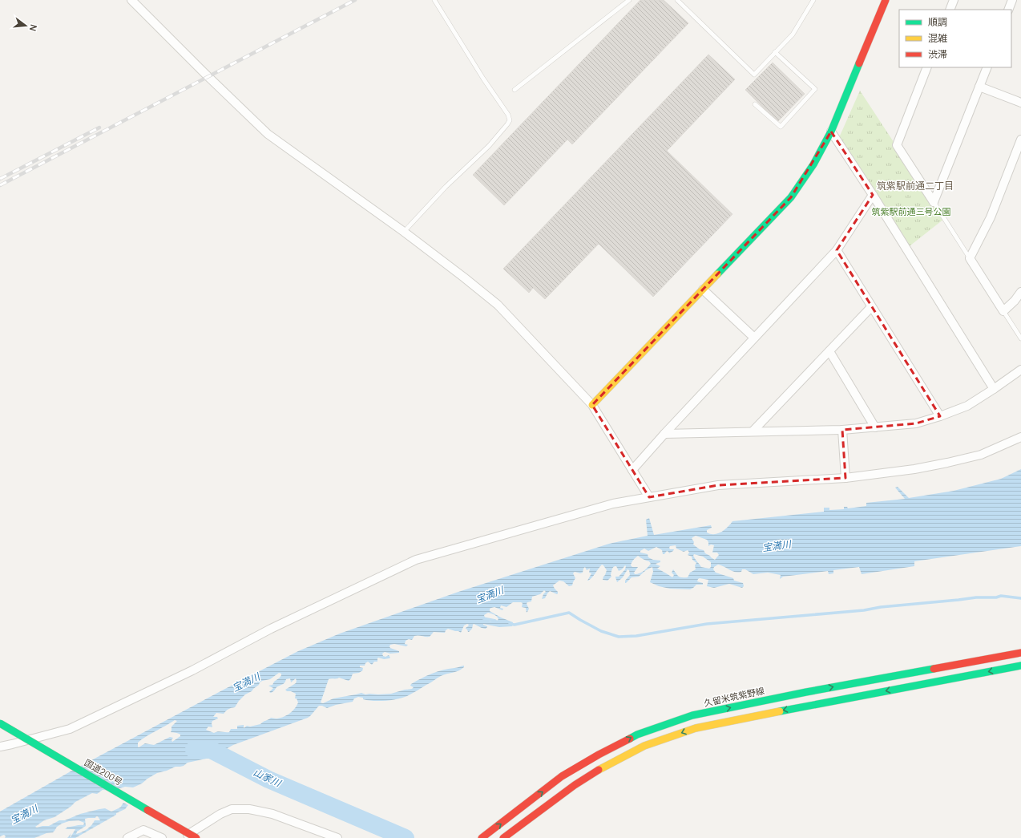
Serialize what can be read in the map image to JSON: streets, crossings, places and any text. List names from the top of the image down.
{
  "streets": {
    "main road": ["久留米筑紫野線", "国道200号"]
  },
  "districts": ["筑紫駅前通二丁目"],
  "water": ["宝満川", "山家川"],
  "parks": ["筑紫駅前通三号公園"],
  "legend": ["順調", "混雑", "渋滞"],
  "north": "right"
}
